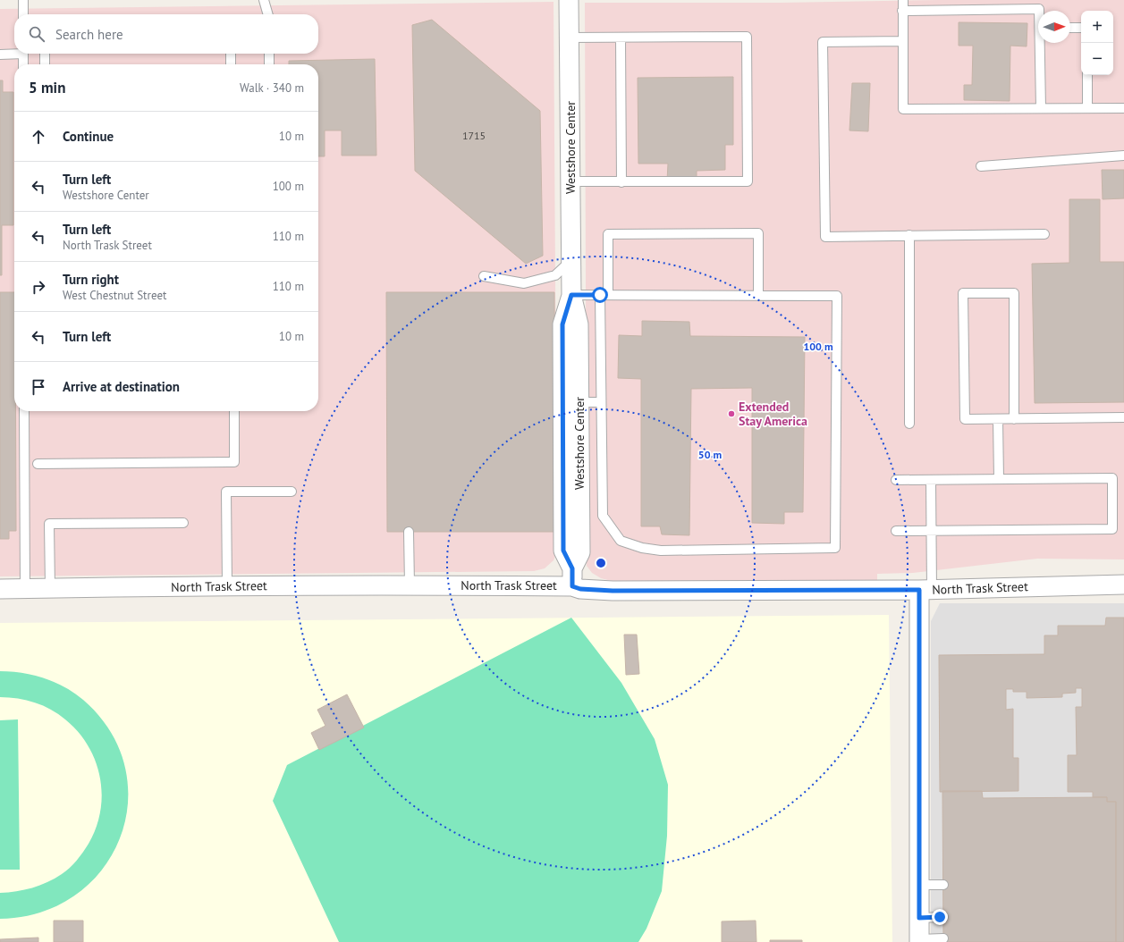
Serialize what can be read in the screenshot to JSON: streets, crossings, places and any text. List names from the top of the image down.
{
  "streets": {
    "street": ["Westshore Center", "North Trask Street"]
  },
  "crossings": [
    ["Westshore Center", "North Trask Street"]
  ],
  "places": ["Extended Stay America"],
  "house_numbers": ["1715"],
  "north": "right",
  "page": {
    "map_buttons": ["+", "−"],
    "search": "Search here",
    "heading": ["5 min", "Walk · 340 m"],
    "list": [
      ["Continue", "10 m"],
      ["Turn left", "Westshore Center", "100 m"],
      ["Turn left", "North Trask Street", "110 m"],
      ["Turn right", "West Chestnut Street", "110 m"],
      ["Turn left", "10 m"],
      "Arrive at destination"
    ]
  },
  "rings": ["100 m", "50 m"]
}
